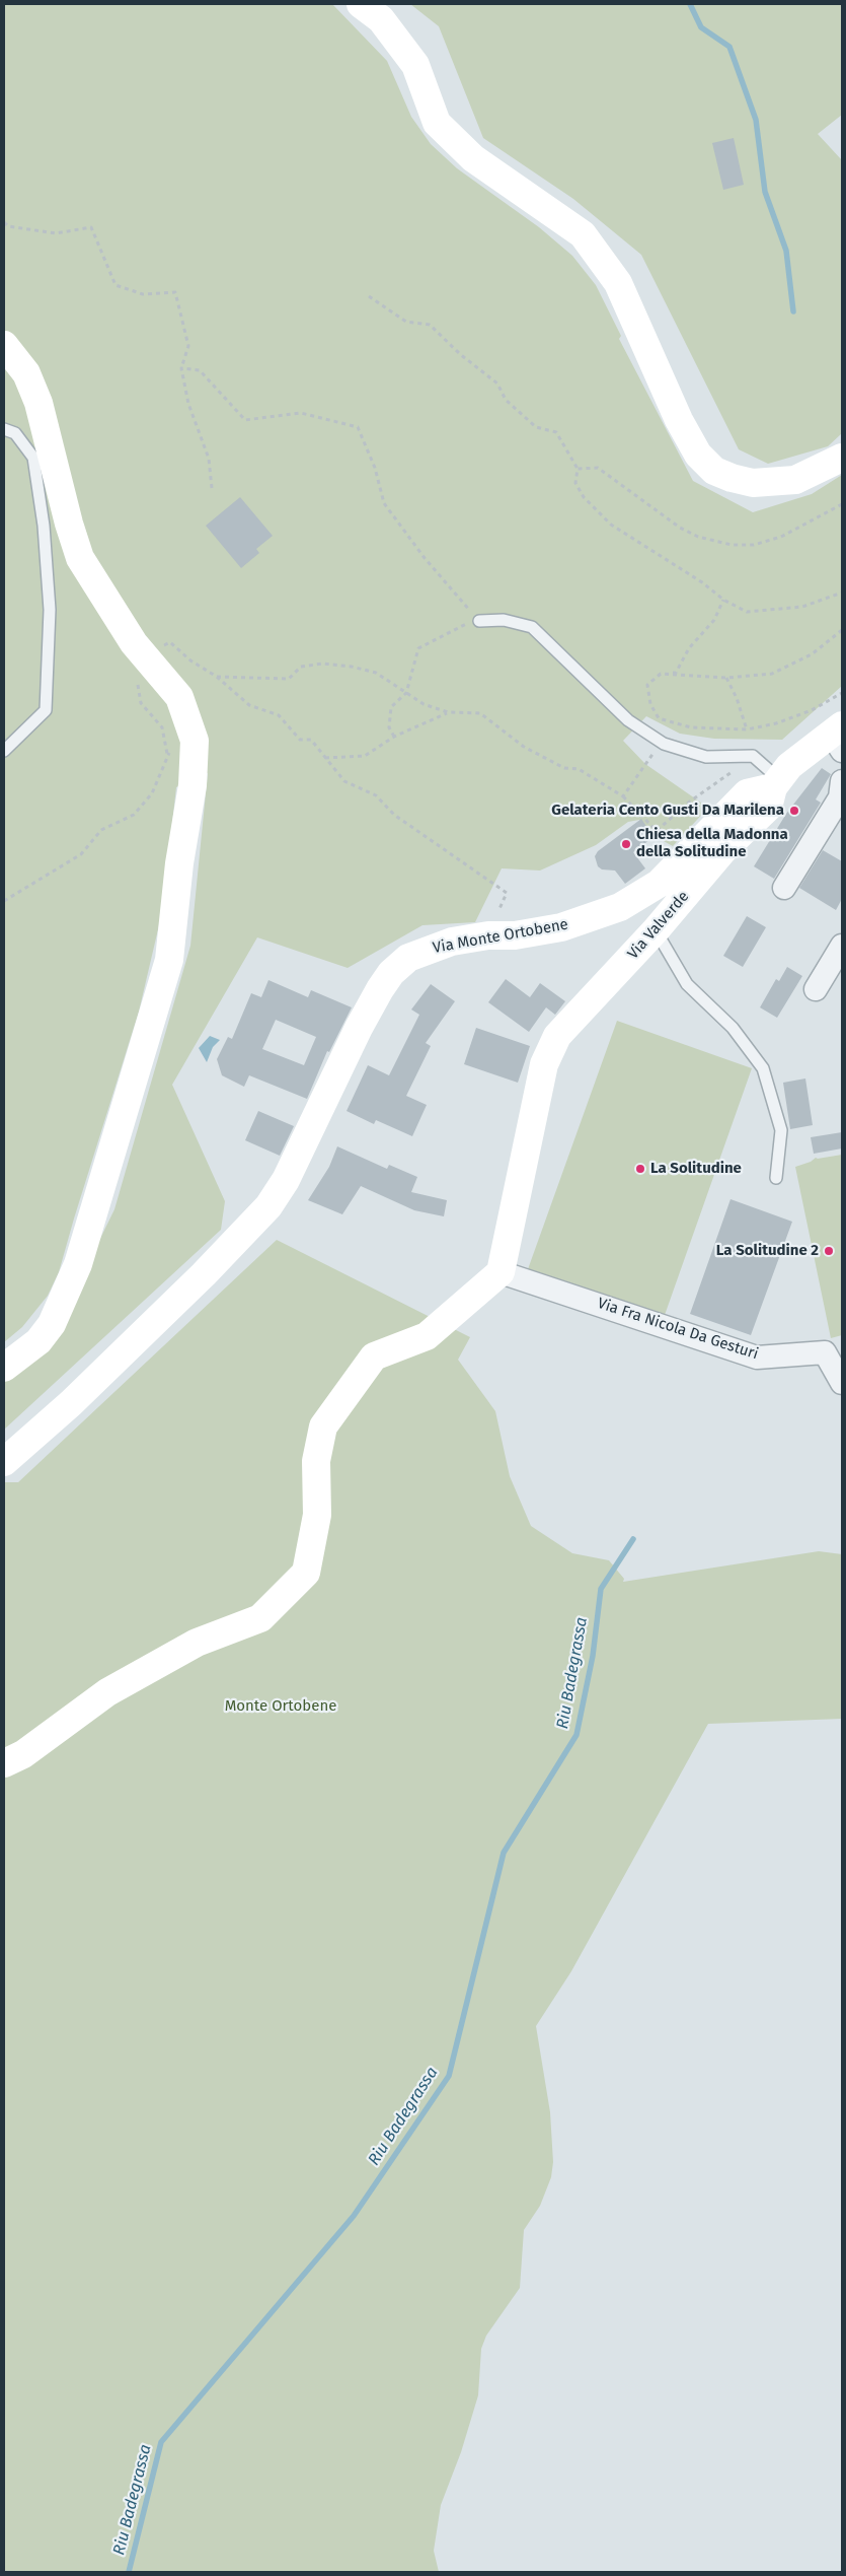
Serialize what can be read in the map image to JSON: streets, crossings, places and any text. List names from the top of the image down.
{
  "streets": {
    "street": ["Via Valverde", "Via Monte Ortobene", "Via Fra Nicola Da Gesturi"]
  },
  "crossings": [
    ["Via Valverde", "Via Monte Ortobene"],
    ["Via Valverde", "Via Fra Nicola Da Gesturi"]
  ],
  "water": ["Riu Badegrassa"],
  "parks": ["Monte Ortobene"],
  "places": [
    "Gelateria Cento Gusti Da Marilena",
    "Chiesa della Madonna della Solitudine",
    "La Solitudine",
    "La Solitudine 2"
  ]
}
